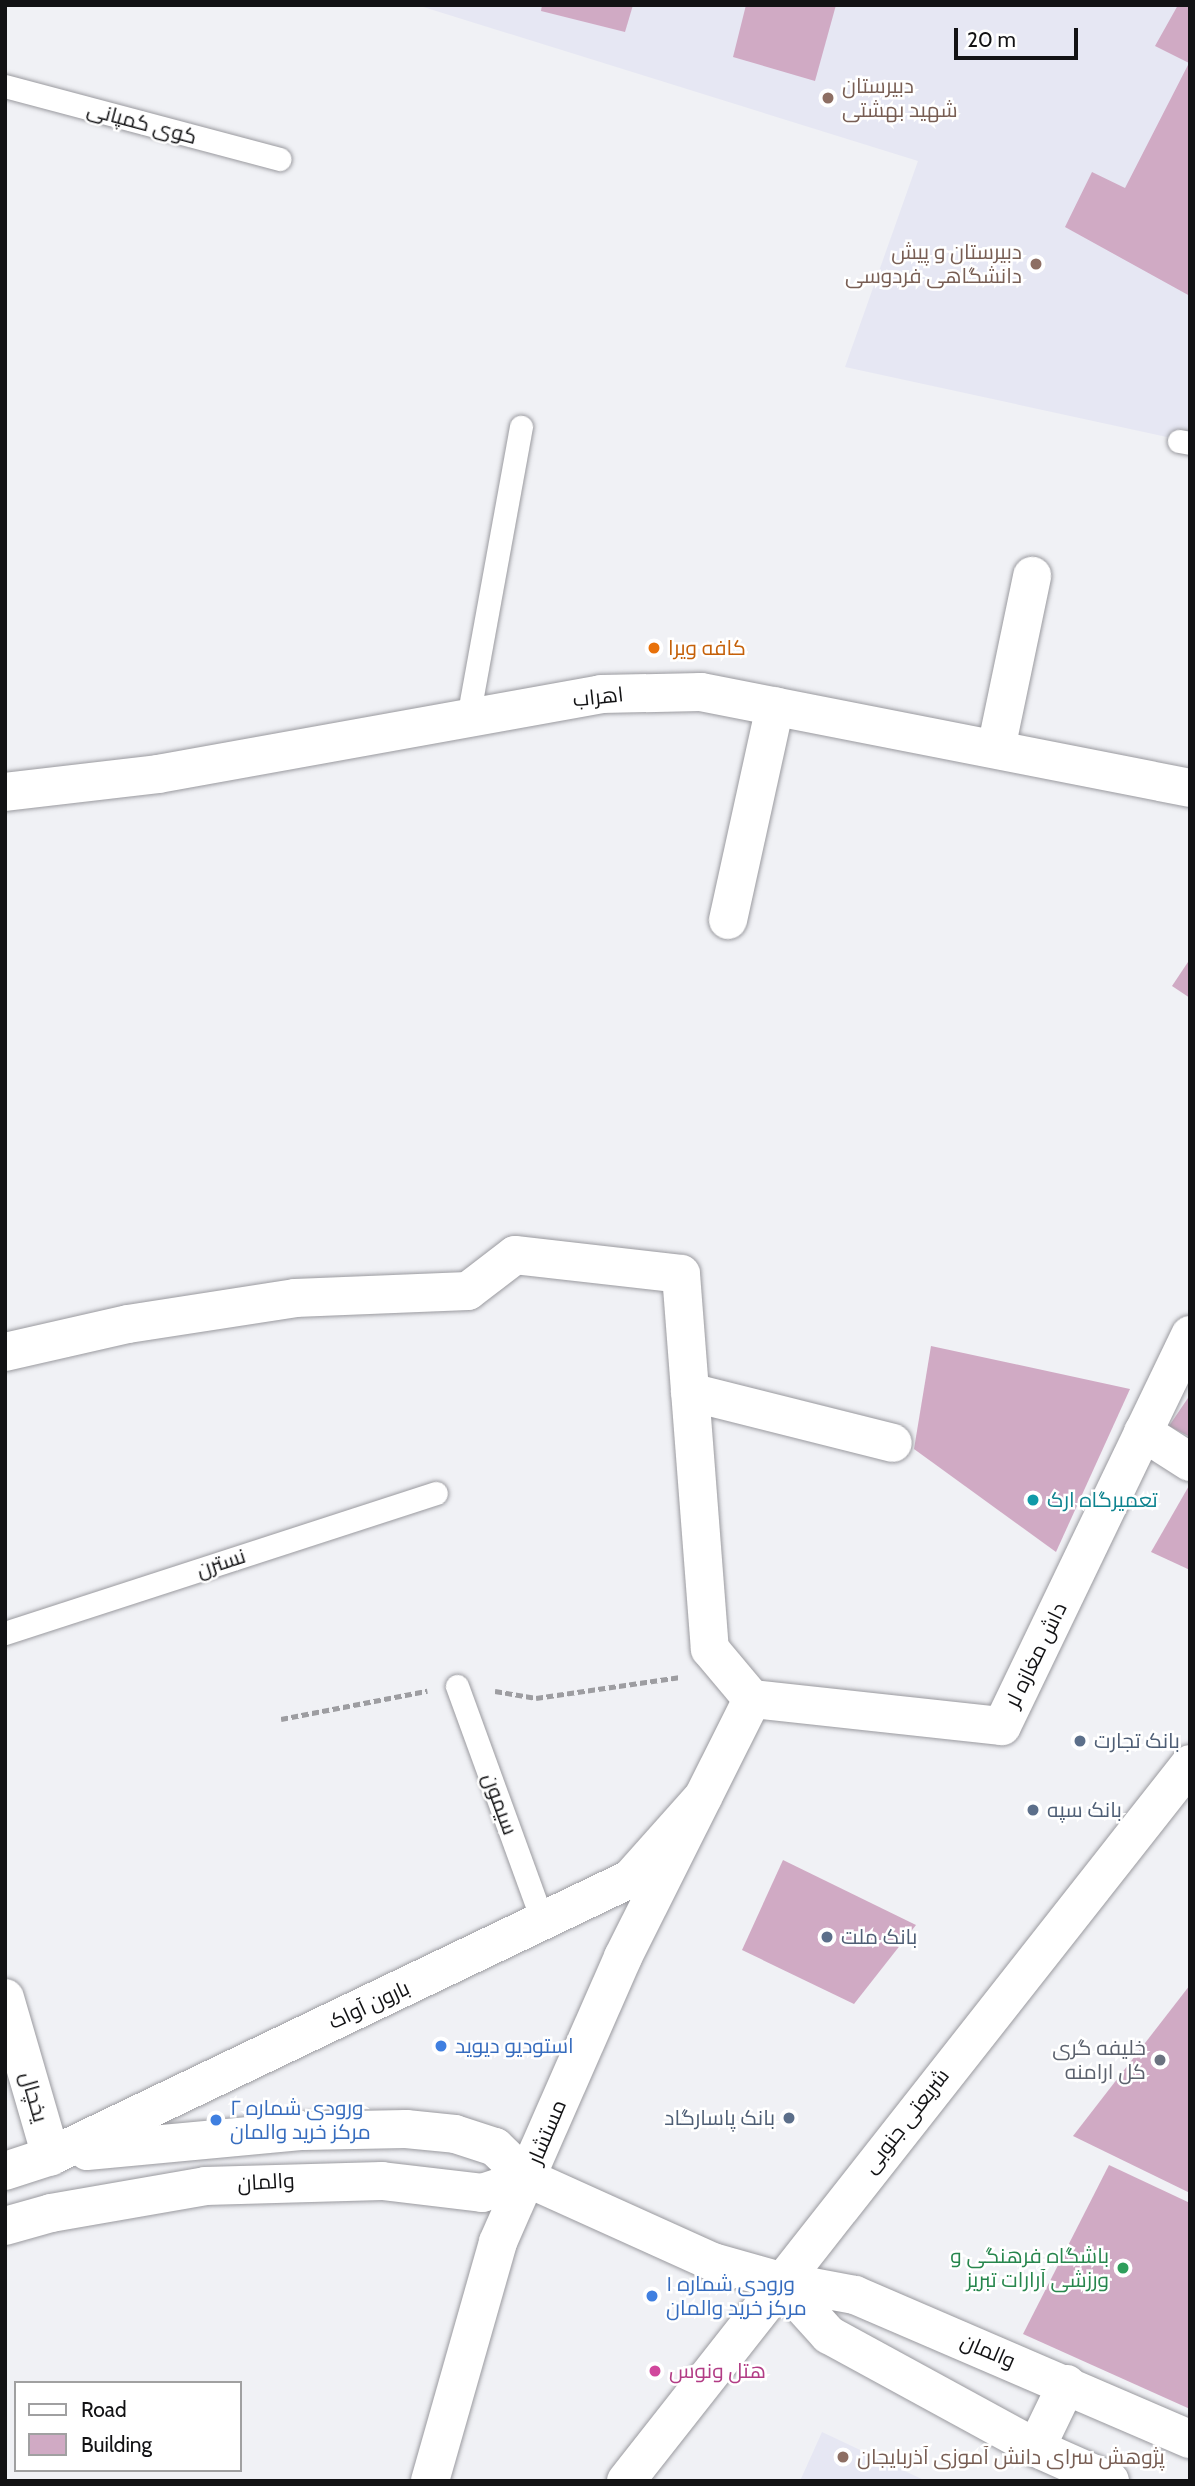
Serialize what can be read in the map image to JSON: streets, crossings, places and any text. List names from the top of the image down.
{
  "streets": {
    "street": [
      "اهراب",
      "داش مغازه لر",
      "بارون آواک",
      "یخچال",
      "شریعتی جنوبی",
      "مستشار",
      "والمان"
    ],
    "lane": ["کوی کمپانی", "نسترن", "سیمون"]
  },
  "crossings": [
    ["سیمون", "بارون آواک"],
    ["بارون آواک", "یخچال"],
    ["بارون آواک", "مستشار"],
    ["بارون آواک", "والمان"],
    ["یخچال", "والمان"],
    ["شریعتی جنوبی", "والمان"],
    ["مستشار", "والمان"]
  ],
  "places": [
    "دبیرستان شهید بهشتی",
    "دبیرستان و پیش دانشگاهی فردوسی",
    "کافه ویرا",
    "تعمیرگاه ارک",
    "بانک تجارت",
    "بانک سپه",
    "بانک ملت",
    "استودیو دیوید",
    "خلیفه گری کل ارامنه",
    "بانک پاسارگاد",
    "ورودی شماره ۲ مرکز خرید والمان",
    "باشگاه فرهنگی و ورزشی آرارات تبریز",
    "ورودی شماره ۱ مرکز خرید والمان",
    "هتل ونوس",
    "پژوهش سرای دانش آموزی آذربایجان"
  ],
  "legend": ["Road", "Building"],
  "scale_bar": "20 m"
}
